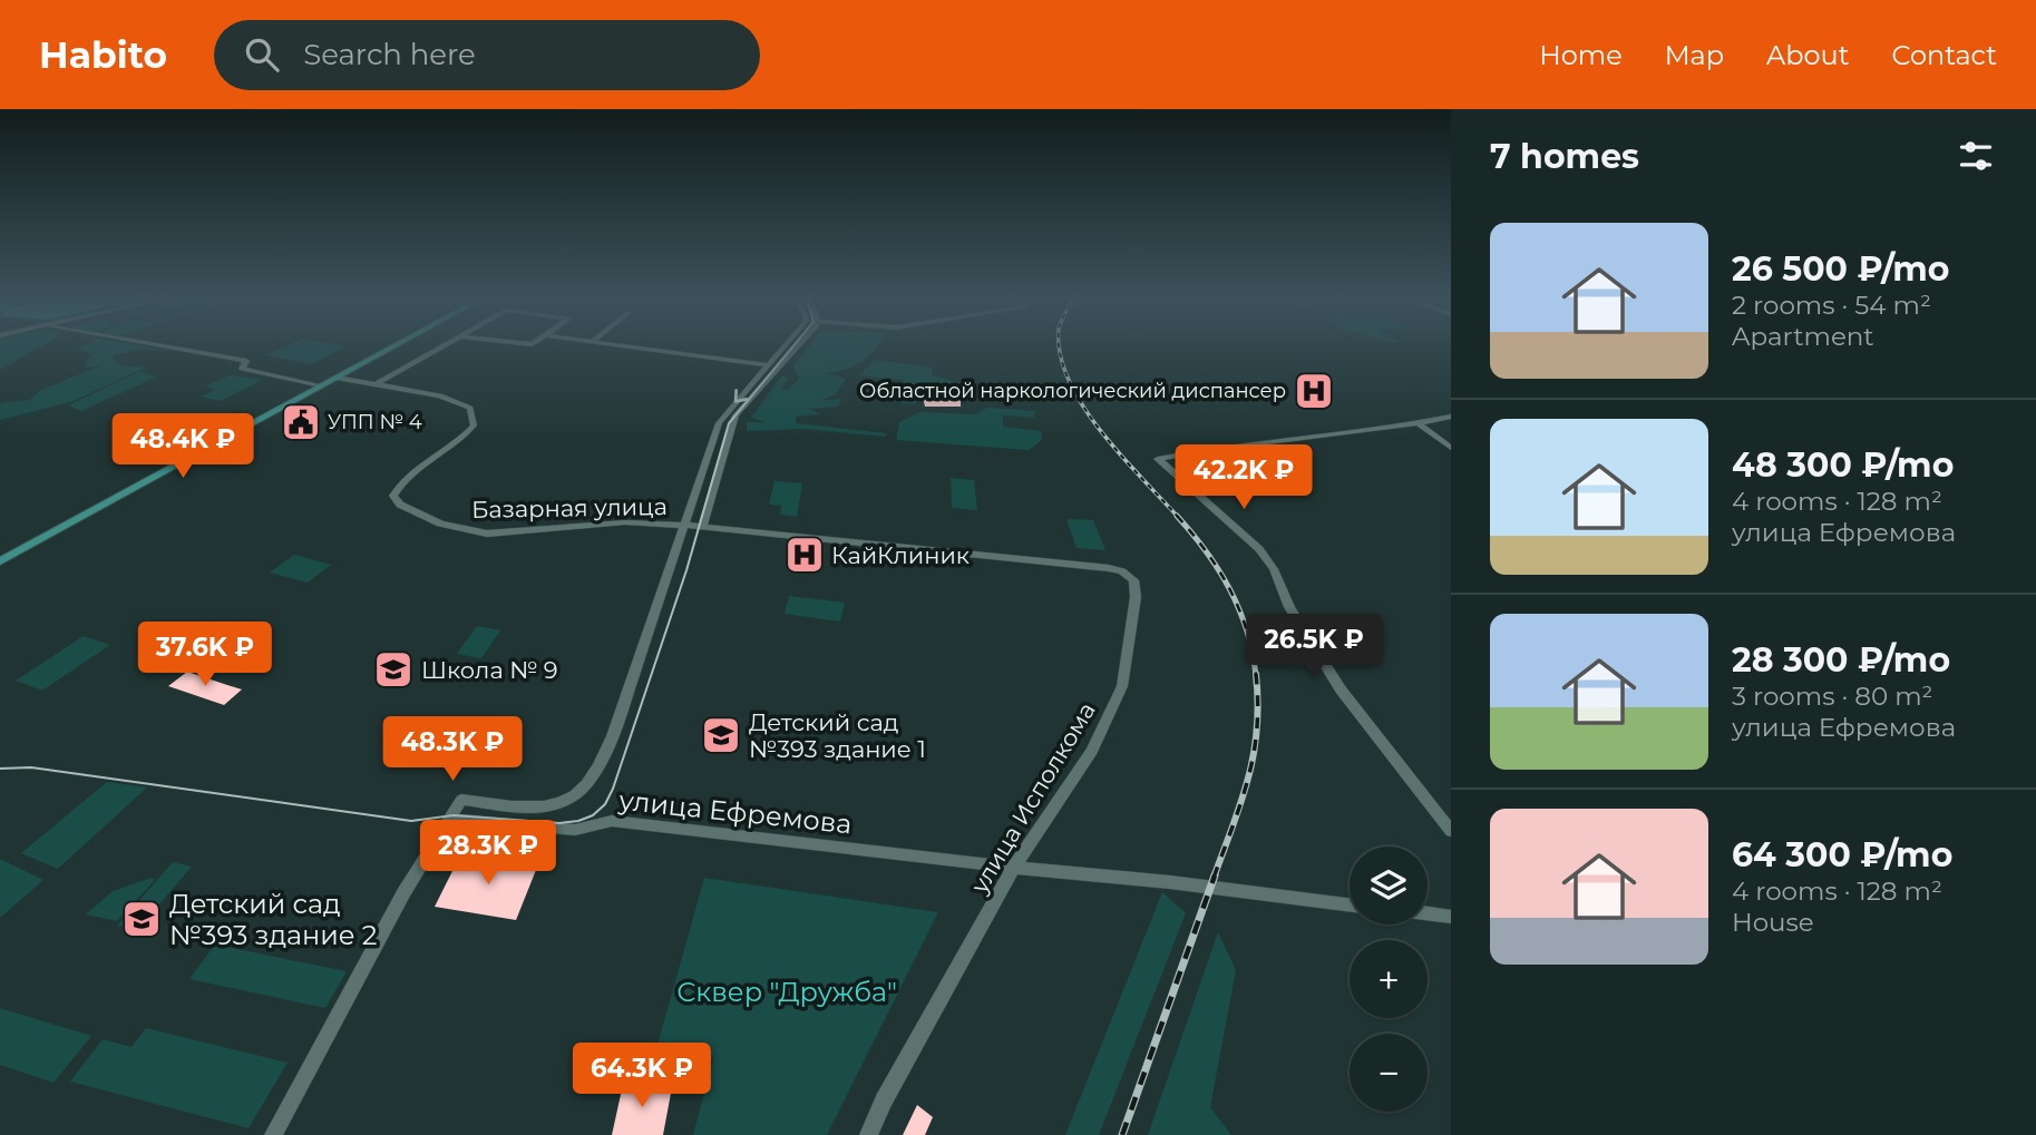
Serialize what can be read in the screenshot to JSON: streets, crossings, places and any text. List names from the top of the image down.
{
  "streets": {
    "street": ["Базарная улица", "улица Исполкома", "улица Ефремова"]
  },
  "crossings": [
    ["Базарная улица", "улица Исполкома"],
    ["улица Исполкома", "улица Ефремова"]
  ],
  "parks": ["Сквер \"Дружба\""],
  "places": {
    "hospital": ["Областной наркологический диспансер", "КайКлиник"],
    "public building": ["УПП № 4"],
    "school or university": ["Школа № 9", "Детский сад №393 здание 1", "Детский сад №393 здание 2"]
  },
  "page": {
    "header": "Habito",
    "search": "Search here",
    "nav": [
      "Home",
      "Map",
      "About",
      "Contact"
    ],
    "heading": "7 homes",
    "list": [
      {
        "name": "26 500 ₽/mo",
        "note": "2 rooms · 54 m² · Apartment"
      },
      {
        "name": "48 300 ₽/mo",
        "note": "4 rooms · 128 m² · улица Ефремова"
      },
      {
        "name": "28 300 ₽/mo",
        "note": "3 rooms · 80 m² · улица Ефремова"
      },
      {
        "name": "64 300 ₽/mo",
        "note": "4 rooms · 128 m² · House"
      }
    ],
    "price": [
      "48.4K ₽",
      "42.2K ₽",
      "26.5K ₽",
      "37.6K ₽",
      "48.3K ₽",
      "28.3K ₽",
      "64.3K ₽"
    ],
    "map_buttons": ["+", "−"]
  }
}
